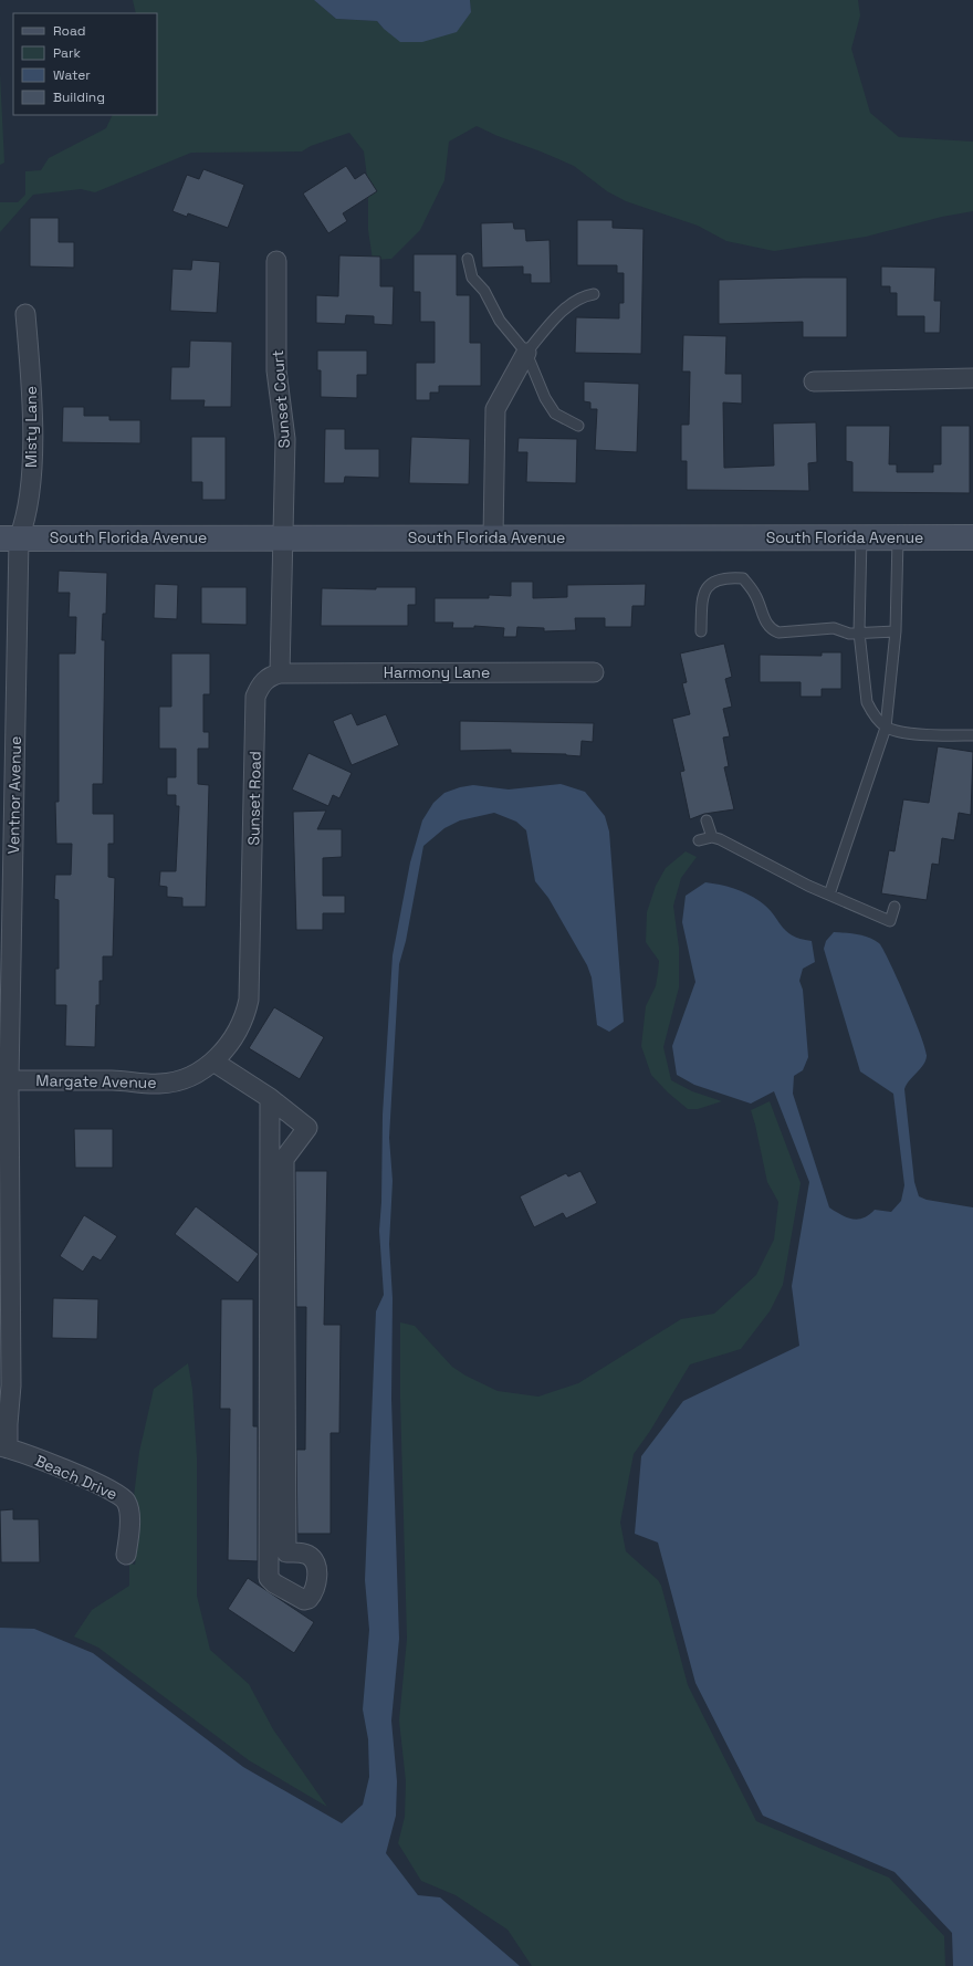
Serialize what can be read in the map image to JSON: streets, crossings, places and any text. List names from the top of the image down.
{
  "streets": {
    "street": [
      "Sunset Court",
      "Misty Lane",
      "South Florida Avenue",
      "Harmony Lane",
      "Ventnor Avenue",
      "Sunset Road",
      "Margate Avenue",
      "Beach Drive"
    ]
  },
  "crossings": [
    ["Sunset Court", "South Florida Avenue"],
    ["Misty Lane", "South Florida Avenue"],
    ["Misty Lane", "Ventnor Avenue"],
    ["South Florida Avenue", "Ventnor Avenue"],
    ["Harmony Lane", "Sunset Road"],
    ["Ventnor Avenue", "Margate Avenue"],
    ["Ventnor Avenue", "Beach Drive"],
    ["Sunset Road", "Margate Avenue"]
  ],
  "legend": [
    "Road",
    "Park",
    "Water",
    "Building"
  ]
}
